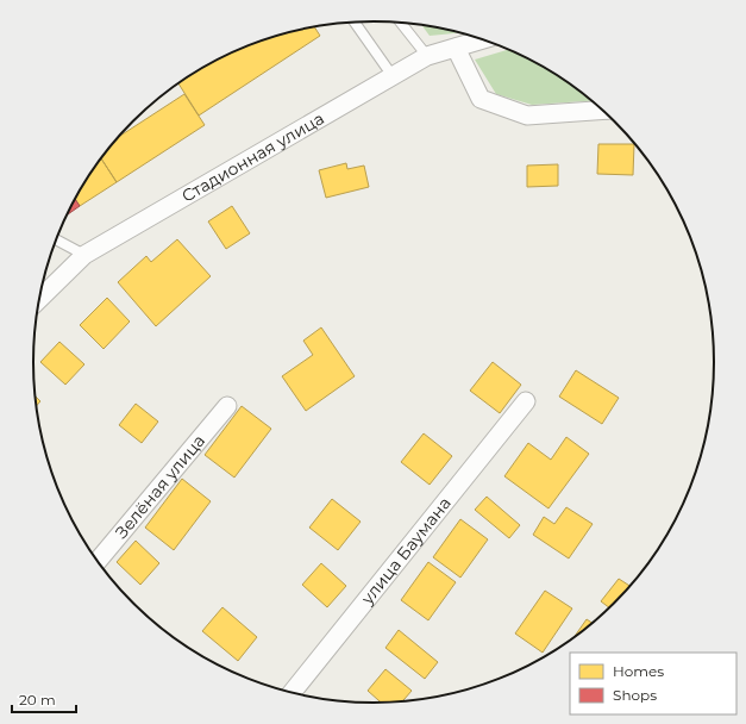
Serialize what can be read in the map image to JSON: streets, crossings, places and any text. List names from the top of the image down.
{
  "streets": {
    "street": ["Стадионная улица", "Зелёная улица", "улица Баумана"]
  },
  "legend": ["Homes", "Shops"],
  "scale_bar": "20 m"
}
